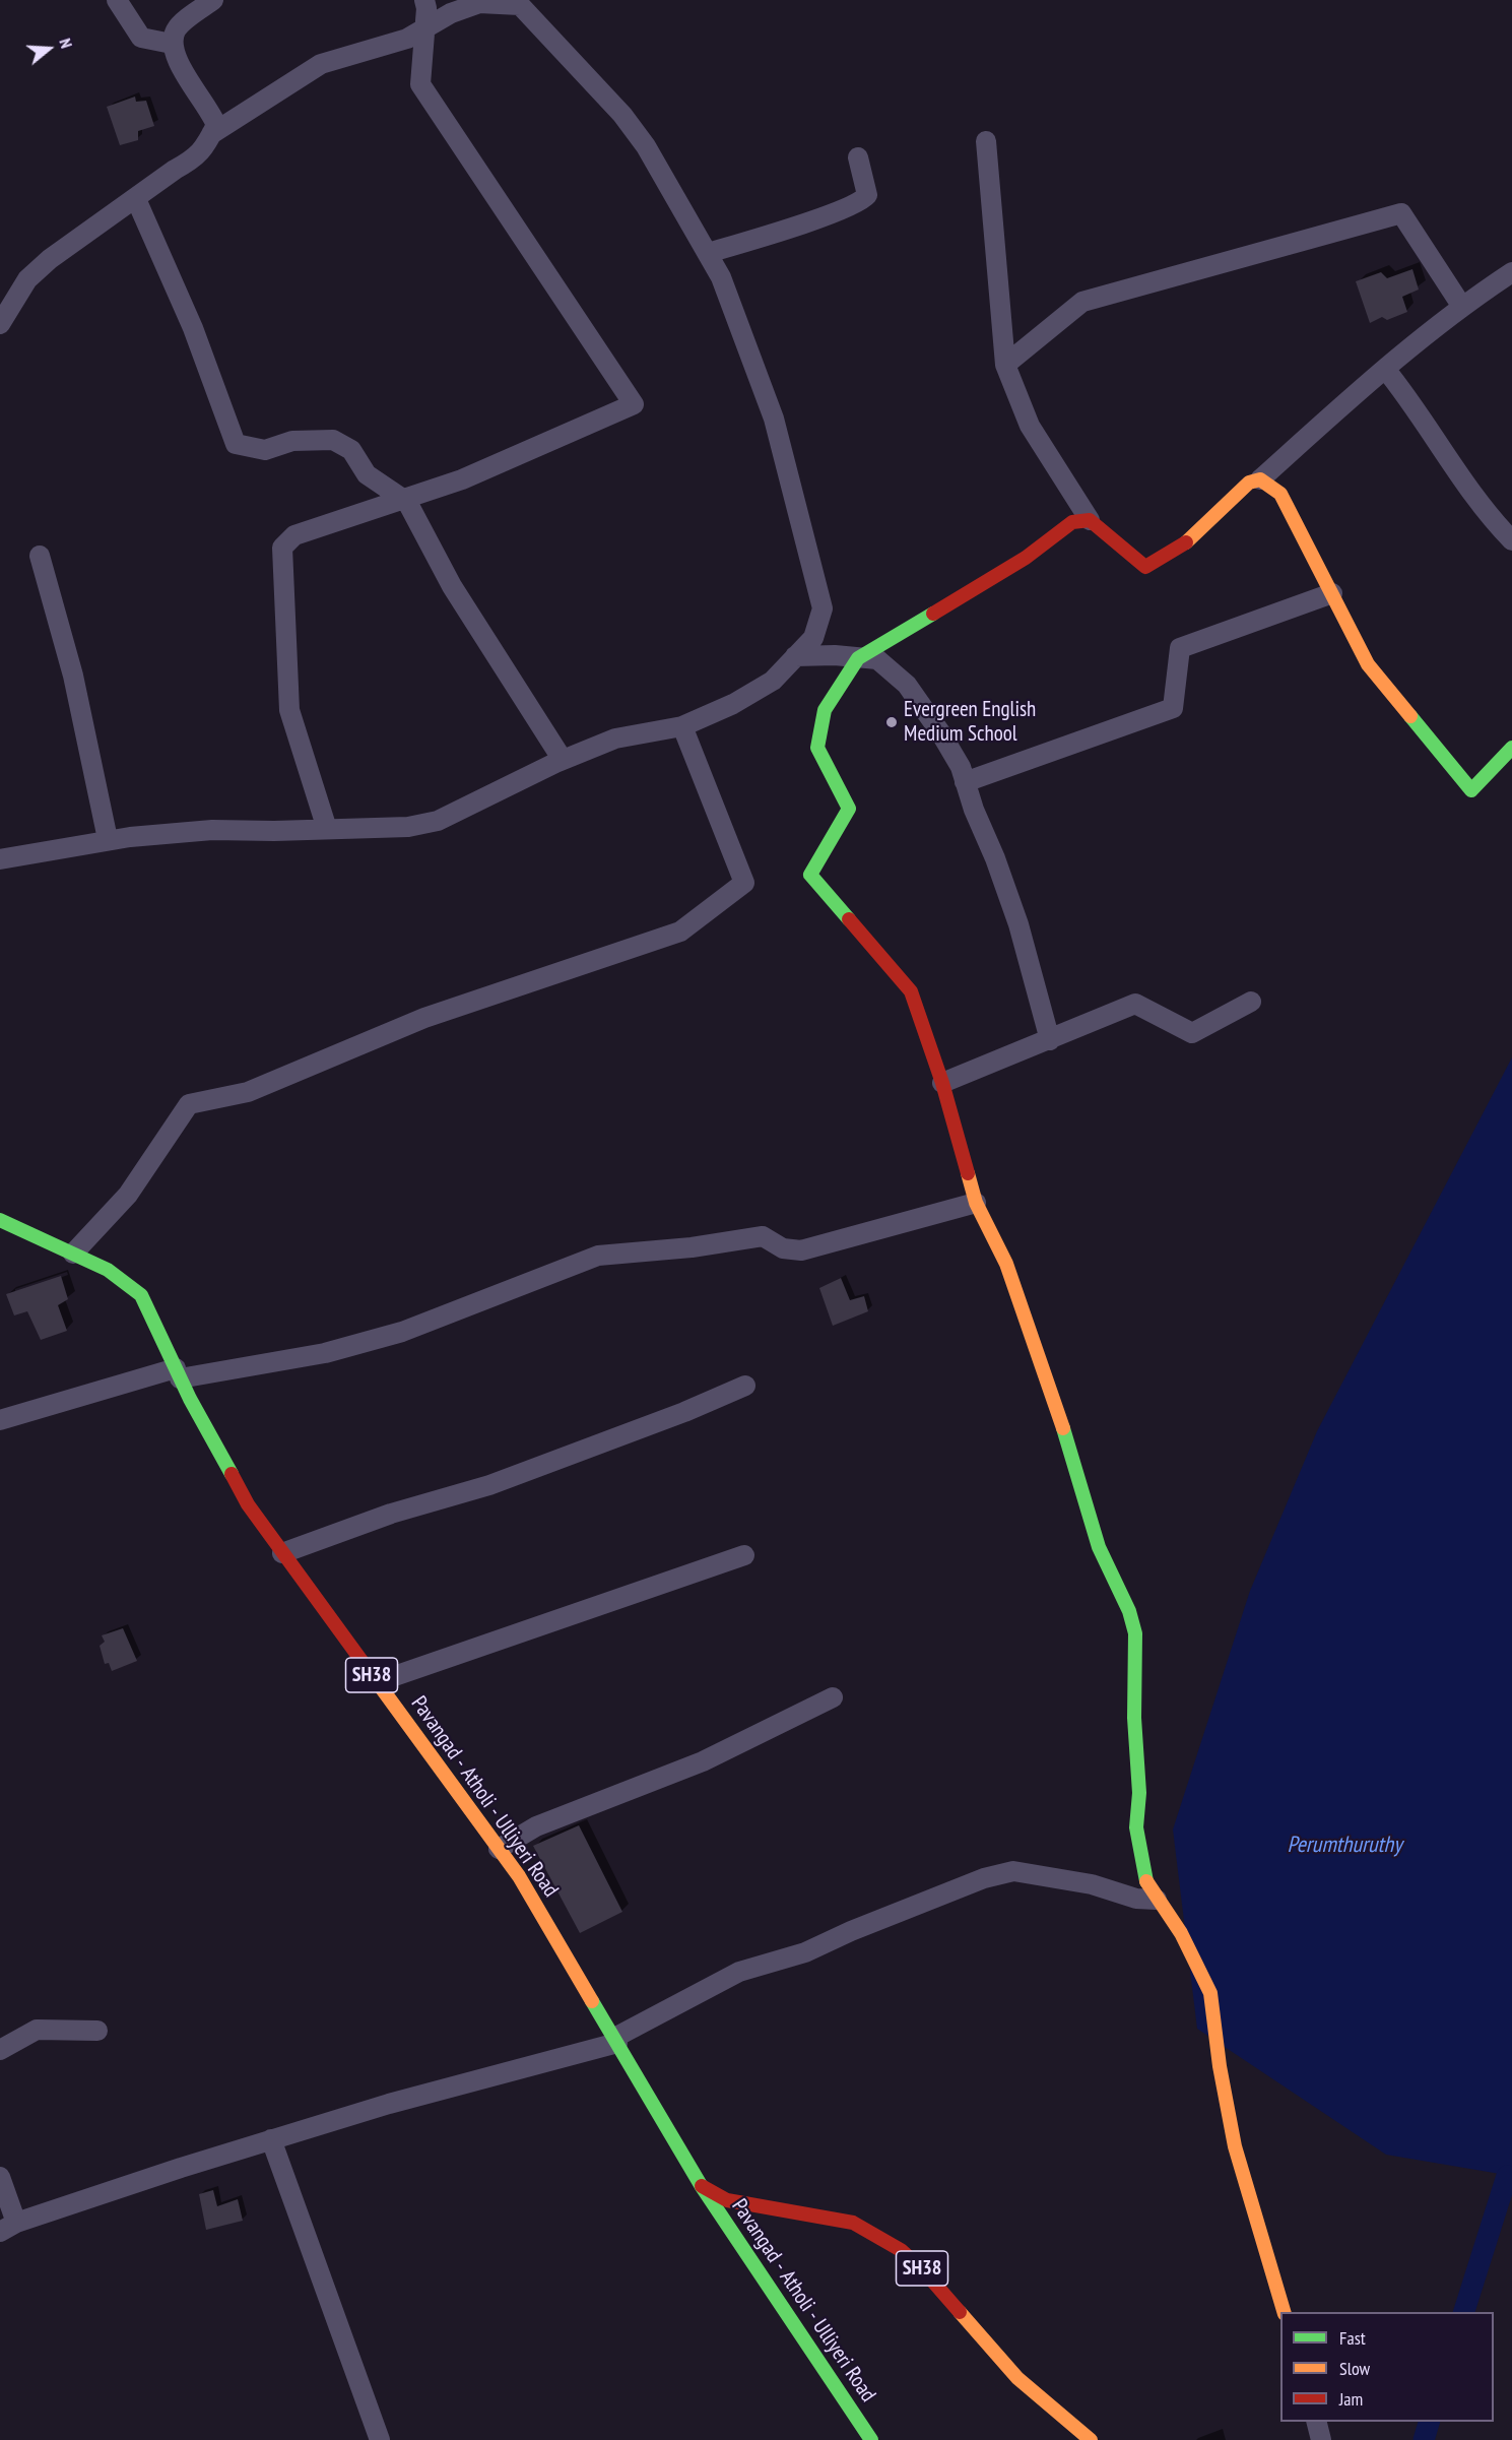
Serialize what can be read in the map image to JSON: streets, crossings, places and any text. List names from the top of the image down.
{
  "streets": {
    "street": ["SH38", "Pavangad - Atholi - Ulliyeri Road"]
  },
  "water": ["Perumthuruthy"],
  "places": ["Evergreen English Medium School"],
  "legend": ["Fast", "Slow", "Jam"],
  "north": "right"
}
